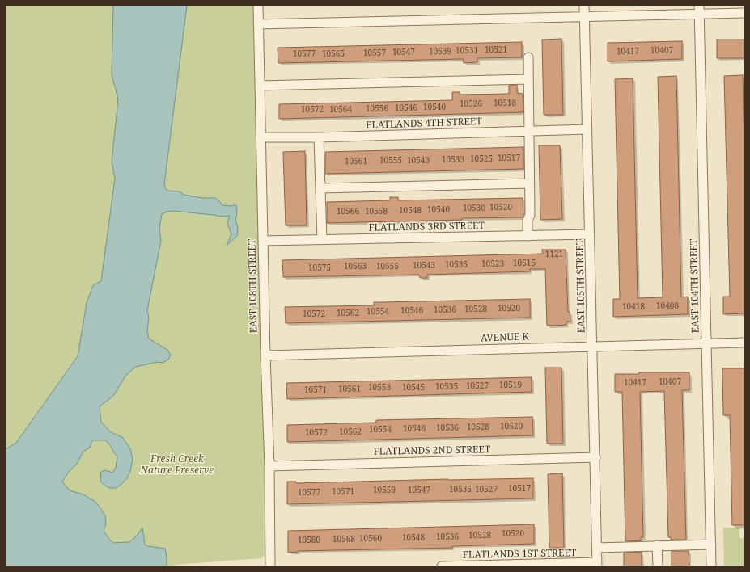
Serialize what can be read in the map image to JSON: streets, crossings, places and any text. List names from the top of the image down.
{
  "streets": {
    "street": [
      "FLATLANDS 4TH STREET",
      "FLATLANDS 3RD STREET",
      "EAST 108TH STREET",
      "EAST 105TH STREET",
      "EAST 104TH STREET",
      "AVENUE K",
      "FLATLANDS 2ND STREET",
      "FLATLANDS 1ST STREET"
    ]
  },
  "crossings": [
    ["FLATLANDS 4TH STREET", "EAST 108TH STREET"],
    ["FLATLANDS 4TH STREET", "EAST 105TH STREET"],
    ["FLATLANDS 3RD STREET", "EAST 108TH STREET"],
    ["FLATLANDS 3RD STREET", "EAST 105TH STREET"],
    ["EAST 108TH STREET", "AVENUE K"],
    ["EAST 108TH STREET", "FLATLANDS 2ND STREET"],
    ["EAST 105TH STREET", "AVENUE K"],
    ["EAST 105TH STREET", "FLATLANDS 2ND STREET"],
    ["EAST 105TH STREET", "FLATLANDS 1ST STREET"],
    ["EAST 104TH STREET", "AVENUE K"]
  ],
  "parks": ["Fresh Creek Nature Preserve"],
  "house_numbers": [
    "10521",
    "10531",
    "10407",
    "10539",
    "10417",
    "10547",
    "10557",
    "10577",
    "10565",
    "10518",
    "10526",
    "10540",
    "10546",
    "10556",
    "10572",
    "10564",
    "10517",
    "10525",
    "10533",
    "10555",
    "10543",
    "10561",
    "10520",
    "10530",
    "10540",
    "10548",
    "10566",
    "10558",
    "1121",
    "10515",
    "10523",
    "10535",
    "10543",
    "10563",
    "10555",
    "10575",
    "10408",
    "10418",
    "10520",
    "10528",
    "10536",
    "10546",
    "10554",
    "10562",
    "10572",
    "10407",
    "10417",
    "10519",
    "10527",
    "10535",
    "10553",
    "10545",
    "10561",
    "10571",
    "10520",
    "10528",
    "10536",
    "10546",
    "10554",
    "10562",
    "10572",
    "10517",
    "10535",
    "10527",
    "10559",
    "10547",
    "10571",
    "10577",
    "10520",
    "10528",
    "10536",
    "10548",
    "10560",
    "10568",
    "10580"
  ]
}
